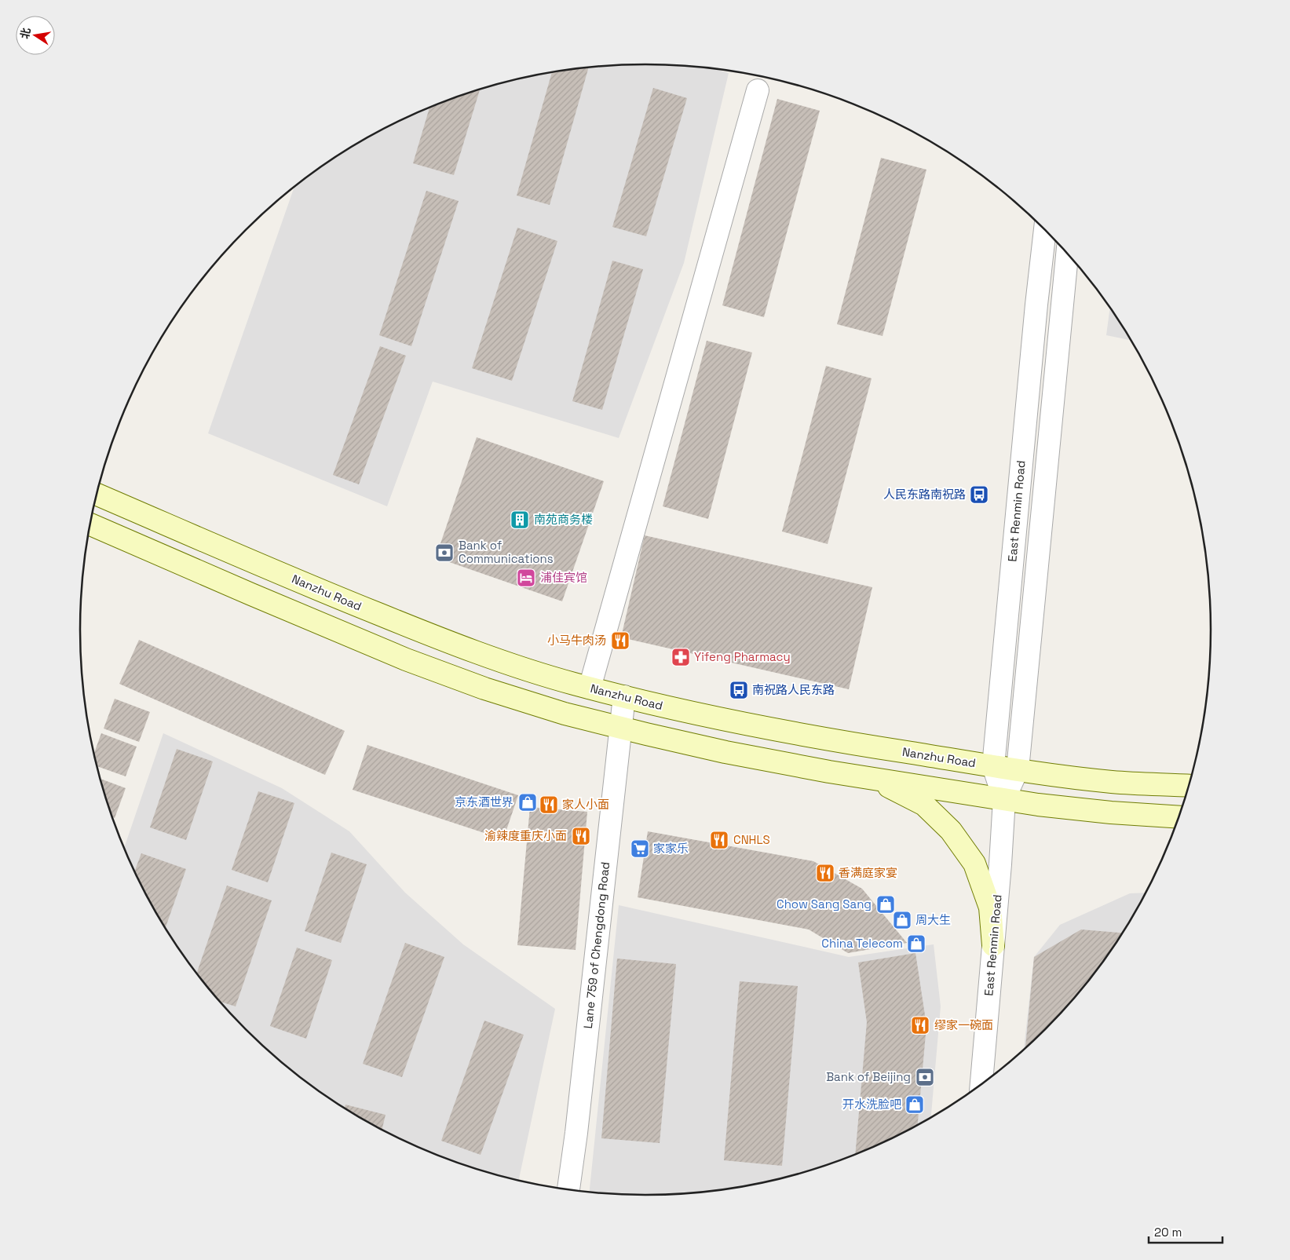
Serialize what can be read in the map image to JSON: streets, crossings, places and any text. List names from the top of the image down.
{
  "streets": {
    "main road": ["Nanzhu Road"],
    "street": ["East Renmin Road", "Lane 759 of Chengdong Road"]
  },
  "crossings": [
    ["East Renmin Road", "Nanzhu Road"],
    ["Nanzhu Road", "Lane 759 of Chengdong Road"]
  ],
  "places": {
    "bus stop": ["人民东路南祝路", "南祝路人民东路"],
    "building": ["南苑商务楼"],
    "bank": ["Bank of Communications", "Bank of Beijing"],
    "hotel": ["浦佳宾馆"],
    "restaurant": [
      "小马牛肉汤",
      "家人小面",
      "渝辣度重庆小面",
      "CNHLS",
      "香满庭家宴",
      "缪家一碗面"
    ],
    "pharmacy": ["Yifeng Pharmacy"],
    "shop": [
      "京东酒世界",
      "Chow Sang Sang",
      "周大生",
      "China Telecom",
      "开水洗脸吧"
    ],
    "supermarket": ["家家乐"]
  },
  "scale_bar": "20 m",
  "north": "left"
}
